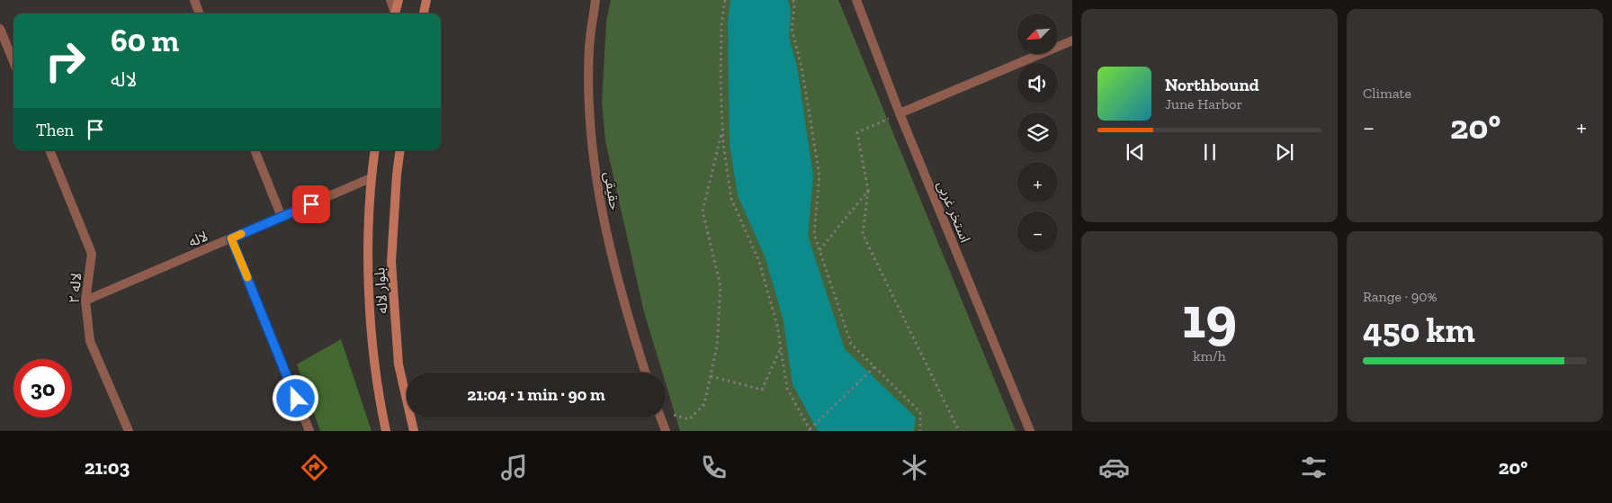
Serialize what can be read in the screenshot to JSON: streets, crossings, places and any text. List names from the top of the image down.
{
  "streets": {
    "main road": ["بلوار لاله"],
    "street": [
      "حقیقی",
      "استخر غربی",
      "لاله",
      "لاله ۲"
    ]
  },
  "crossings": [
    ["لاله", "لاله ۲"],
    ["لاله", "بلوار لاله"]
  ],
  "north": "bottom left",
  "page": {
    "tile": [
      "Climate",
      ["19", "km/h"],
      ["Range · 90%", "450 km"]
    ],
    "map_buttons": ["+", "−"],
    "turn": ["60 m", "لاله"],
    "song": ["Northbound", "June Harbor"],
    "then": "Then",
    "heat": ["−", "20°", "+"],
    "limit": "30",
    "trip": "21:04 · 1 min · 90 m",
    "tabs": ["21:03", "20°"]
  }
}
